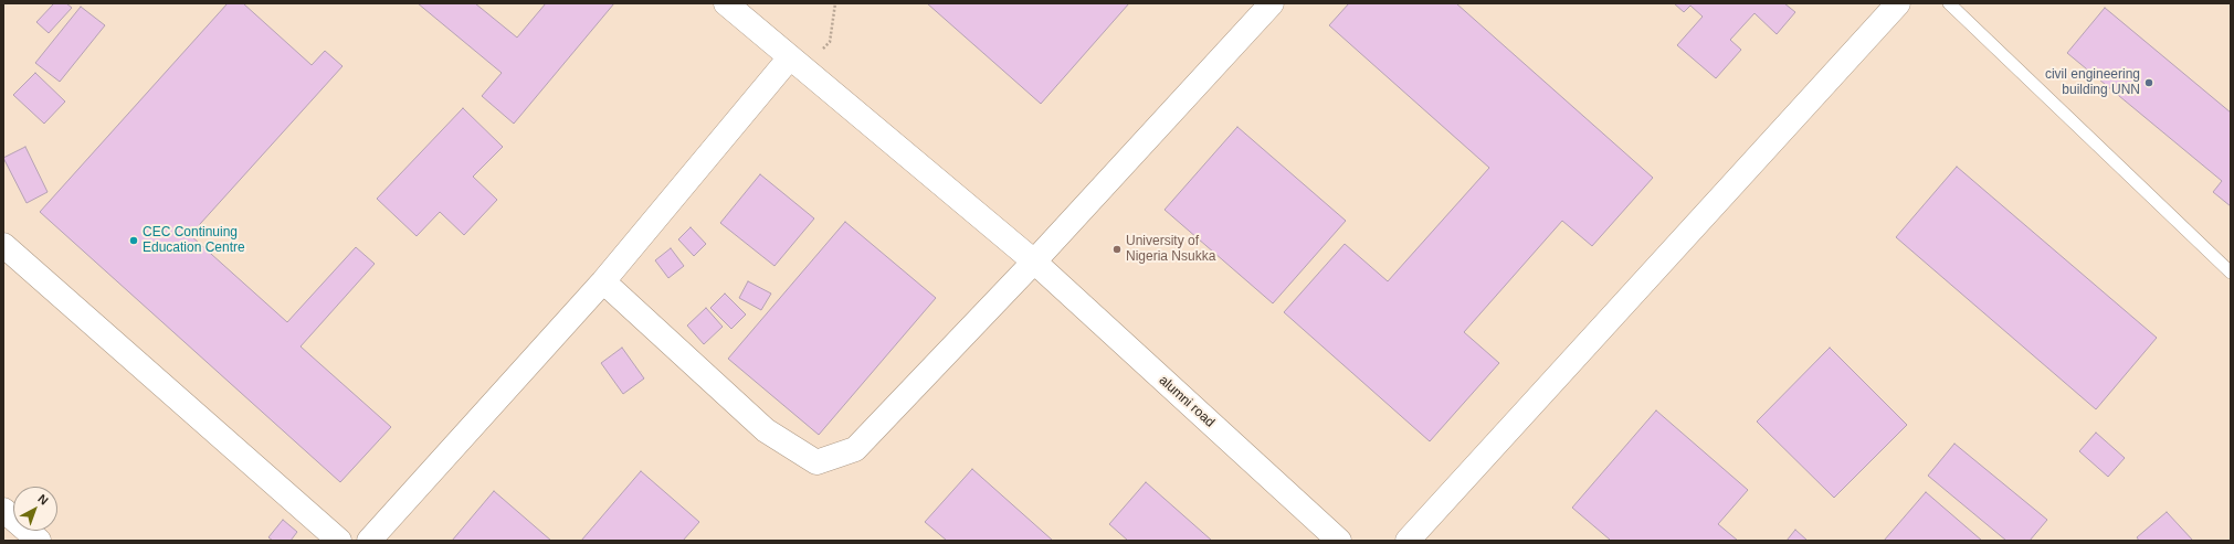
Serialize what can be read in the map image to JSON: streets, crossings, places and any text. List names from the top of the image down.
{
  "streets": {
    "street": ["alumni road"]
  },
  "places": ["civil engineering building UNN", "CEC Continuing Education Centre", "University of Nigeria Nsukka"],
  "north": "top right"
}
